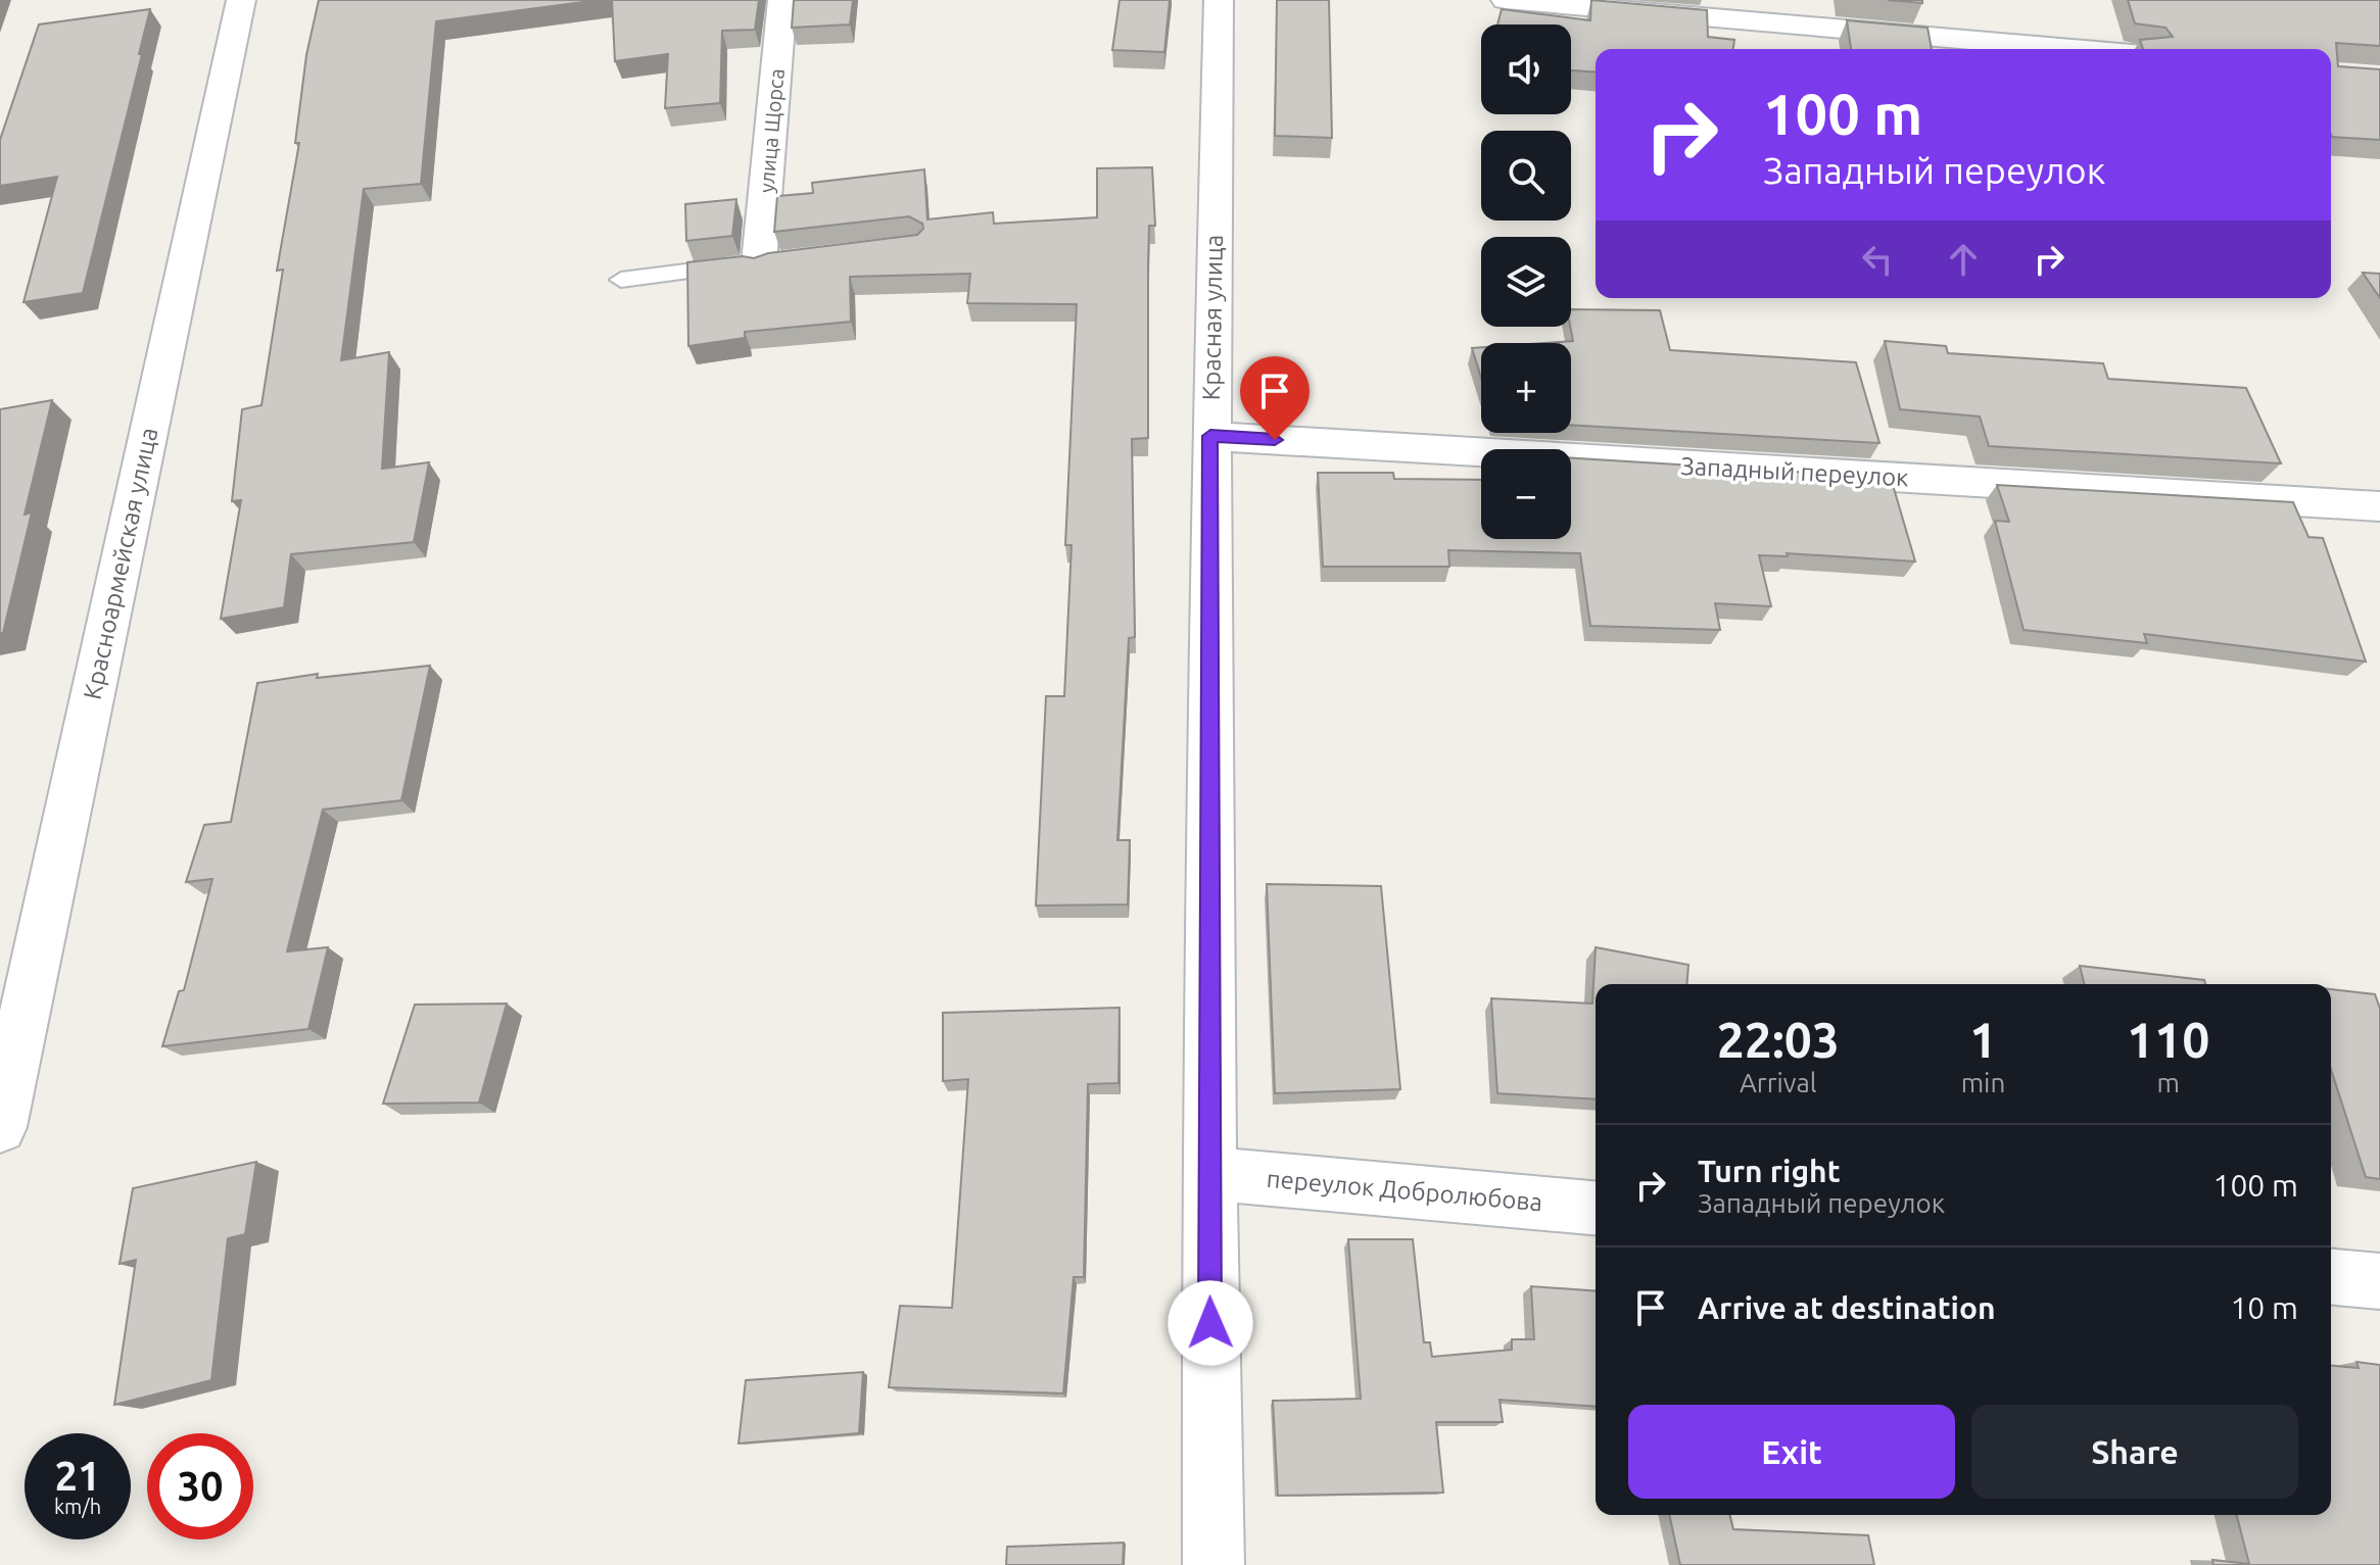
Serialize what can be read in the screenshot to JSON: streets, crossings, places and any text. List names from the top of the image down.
{
  "streets": {
    "street": [
      "улица Щорса",
      "Красная улица",
      "Западный переулок",
      "Красноармейская улица",
      "переулок Добролюбова"
    ]
  },
  "crossings": [
    ["Красная улица", "Западный переулок"],
    ["Красная улица", "переулок Добролюбова"]
  ],
  "page": {
    "map_buttons": ["+", "−"],
    "turn": ["100 m", "Западный переулок"],
    "eta": [
      "22:03",
      "Arrival",
      "1",
      "min",
      "110",
      "m"
    ],
    "list": [
      {
        "name": "Turn right",
        "note": "Западный переулок",
        "value": "100 m"
      },
      {
        "name": "Arrive at destination",
        "value": "10 m"
      }
    ],
    "buttons": ["Exit", "Share"],
    "speed": "21 km/h",
    "limit": "30"
  }
}
